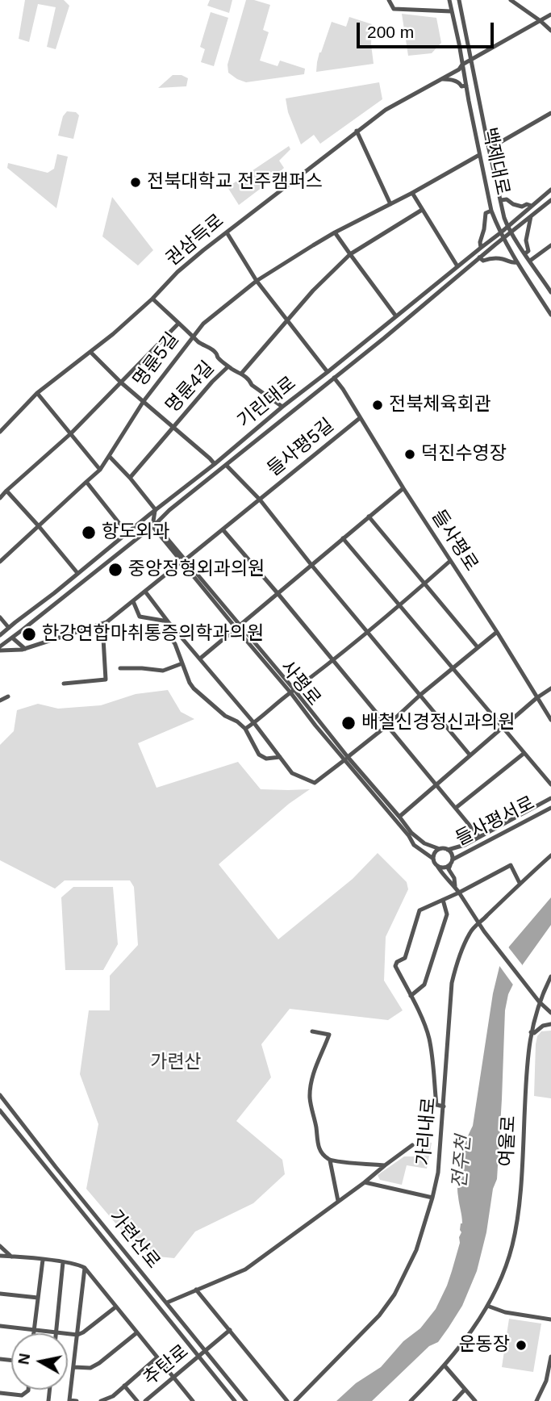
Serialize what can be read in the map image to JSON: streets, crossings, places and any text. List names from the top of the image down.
{
  "streets": {
    "street": [
      "백제대로",
      "권삼득로",
      "명륜5길",
      "명륜4길",
      "기린대로",
      "들사평5길",
      "들사평로",
      "사평로",
      "들사평서로",
      "가리내로",
      "여울로",
      "가련산로",
      "추탄로"
    ]
  },
  "crossings": [
    ["백제대로", "권삼득로"],
    ["백제대로", "명륜4길"],
    ["백제대로", "기린대로"],
    ["권삼득로", "명륜5길"],
    ["권삼득로", "명륜4길"],
    ["명륜5길", "명륜4길"],
    ["명륜5길", "기린대로"],
    ["명륜4길", "기린대로"],
    ["기린대로", "들사평5길"],
    ["기린대로", "들사평로"],
    ["기린대로", "사평로"],
    ["들사평5길", "들사평로"],
    ["들사평5길", "사평로"],
    ["사평로", "들사평서로"],
    ["사평로", "가리내로"],
    ["사평로", "여울로"],
    ["가련산로", "추탄로"]
  ],
  "water": ["전주천"],
  "parks": ["가련산"],
  "places": [
    "전북대학교 전주캠퍼스",
    "전북체육회관",
    "덕진수영장",
    "항도외과",
    "중앙정형외과의원",
    "한강연합마취통증의학과의원",
    "배철신경정신과의원",
    "운동장"
  ],
  "scale_bar": "200 m",
  "north": "left"
}
